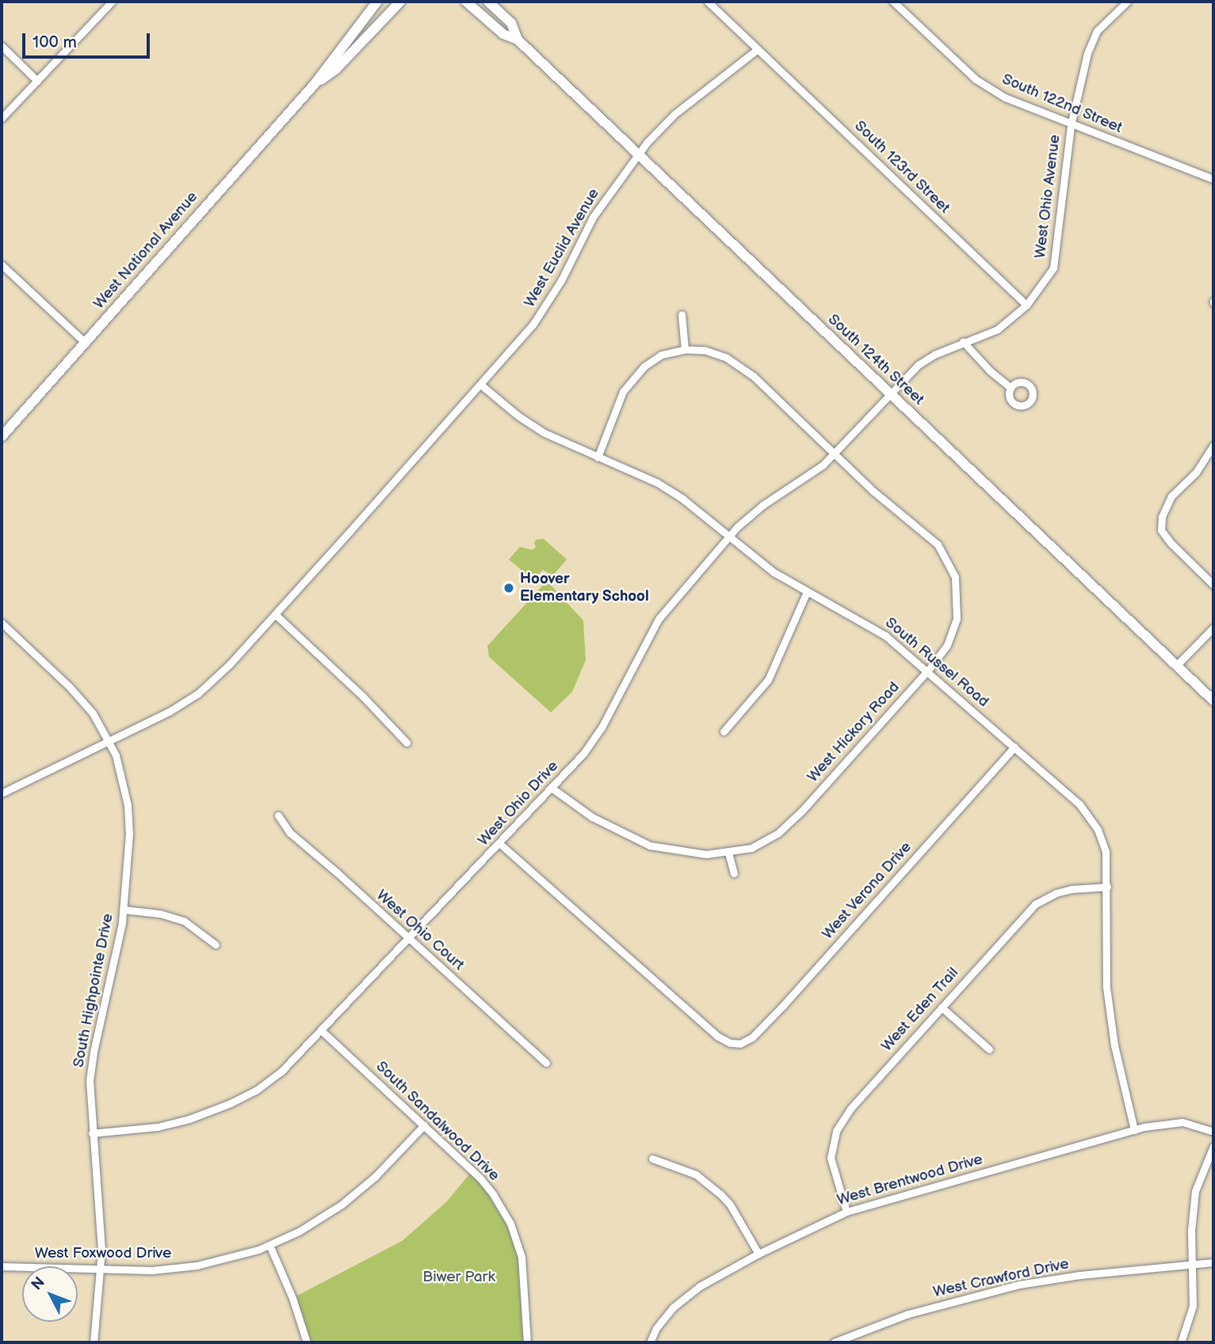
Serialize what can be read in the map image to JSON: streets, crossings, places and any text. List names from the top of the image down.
{
  "streets": {
    "street": [
      "South 122nd Street",
      "South 123rd Street",
      "West Ohio Avenue",
      "West Euclid Avenue",
      "West National Avenue",
      "South 124th Street",
      "South Russel Road",
      "West Hickory Road",
      "West Ohio Drive",
      "West Verona Drive",
      "West Ohio Court",
      "South Highpointe Drive",
      "West Eden Trail",
      "South Sandalwood Drive",
      "West Brentwood Drive",
      "West Foxwood Drive",
      "West Crawford Drive"
    ]
  },
  "crossings": [
    ["South 122nd Street", "West Ohio Avenue"],
    ["South 123rd Street", "West Ohio Avenue"],
    ["South 123rd Street", "West Euclid Avenue"],
    ["West Ohio Avenue", "South 124th Street"],
    ["West Ohio Avenue", "West Ohio Drive"],
    ["West Euclid Avenue", "South 124th Street"],
    ["West Euclid Avenue", "South Russel Road"],
    ["West Euclid Avenue", "South Highpointe Drive"],
    ["South 124th Street", "West Ohio Drive"],
    ["South Russel Road", "West Hickory Road"],
    ["South Russel Road", "West Ohio Drive"],
    ["South Russel Road", "West Verona Drive"],
    ["South Russel Road", "West Eden Trail"],
    ["South Russel Road", "West Brentwood Drive"],
    ["West Hickory Road", "West Ohio Drive"],
    ["West Ohio Drive", "West Verona Drive"],
    ["West Ohio Drive", "West Ohio Court"],
    ["West Ohio Drive", "South Highpointe Drive"],
    ["West Ohio Drive", "South Sandalwood Drive"],
    ["South Highpointe Drive", "West Foxwood Drive"],
    ["West Eden Trail", "West Brentwood Drive"],
    ["South Sandalwood Drive", "West Foxwood Drive"]
  ],
  "parks": ["Biwer Park"],
  "places": ["Hoover Elementary School"],
  "scale_bar": "100 m",
  "north": "top left"
}
